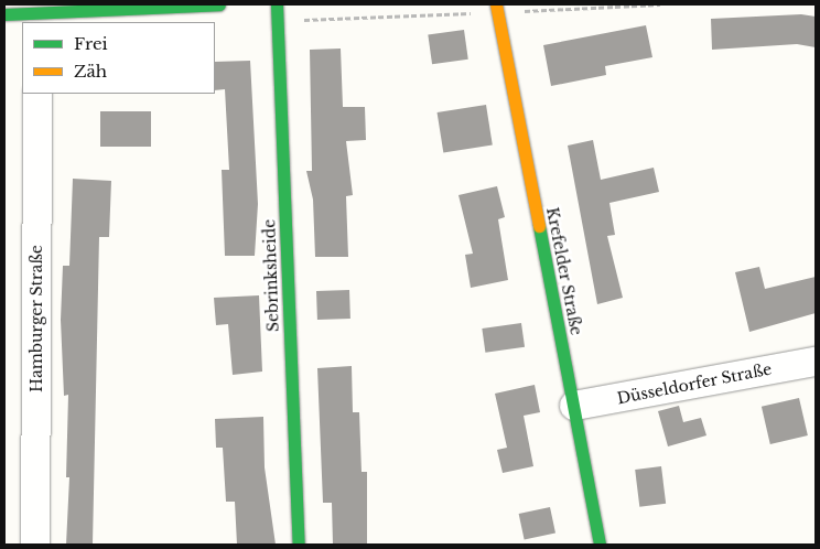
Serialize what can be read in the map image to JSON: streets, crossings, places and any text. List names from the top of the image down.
{
  "streets": {
    "street": [
      "Krefelder Straße",
      "Sebrinksheide",
      "Hamburger Straße",
      "Düsseldorfer Straße"
    ]
  },
  "crossings": [
    ["Krefelder Straße", "Düsseldorfer Straße"]
  ],
  "legend": ["Frei", "Zäh"]
}
